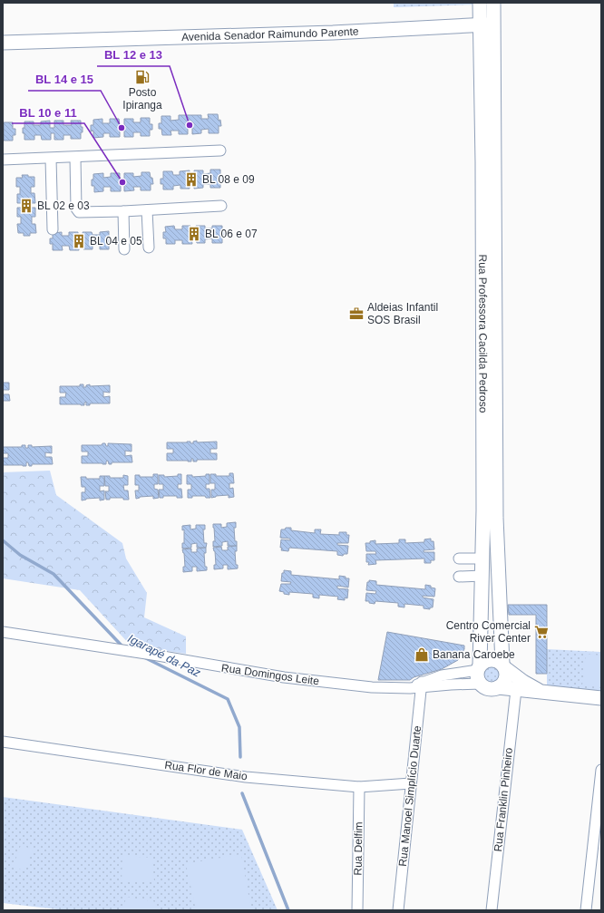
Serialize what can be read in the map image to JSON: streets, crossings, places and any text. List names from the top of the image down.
{
  "streets": {
    "street": [
      "Avenida Senador Raimundo Parente",
      "Rua Professora Cacilda Pedroso",
      "Rua Domingos Leite",
      "Rua Flor de Maio",
      "Rua Manoel Simplício Duarte",
      "Rua Franklin Pinheiro",
      "Rua Delfim"
    ]
  },
  "crossings": [
    ["Avenida Senador Raimundo Parente", "Rua Professora Cacilda Pedroso"],
    ["Rua Professora Cacilda Pedroso", "Rua Domingos Leite"],
    ["Rua Domingos Leite", "Rua Manoel Simplício Duarte"],
    ["Rua Flor de Maio", "Rua Manoel Simplício Duarte"],
    ["Rua Flor de Maio", "Rua Delfim"]
  ],
  "water": ["Igarapé da Paz"],
  "places": {
    "fuel station": ["Posto Ipiranga"],
    "other": ["BL 12 e 13", "BL 14 e 15", "BL 10 e 11"],
    "building": [
      "BL 08 e 09",
      "BL 02 e 03",
      "BL 06 e 07",
      "BL 04 e 05"
    ],
    "office": ["Aldeias Infantil SOS Brasil"],
    "supermarket": ["Centro Comercial River Center"],
    "shop": ["Banana Caroebe"]
  }
}
